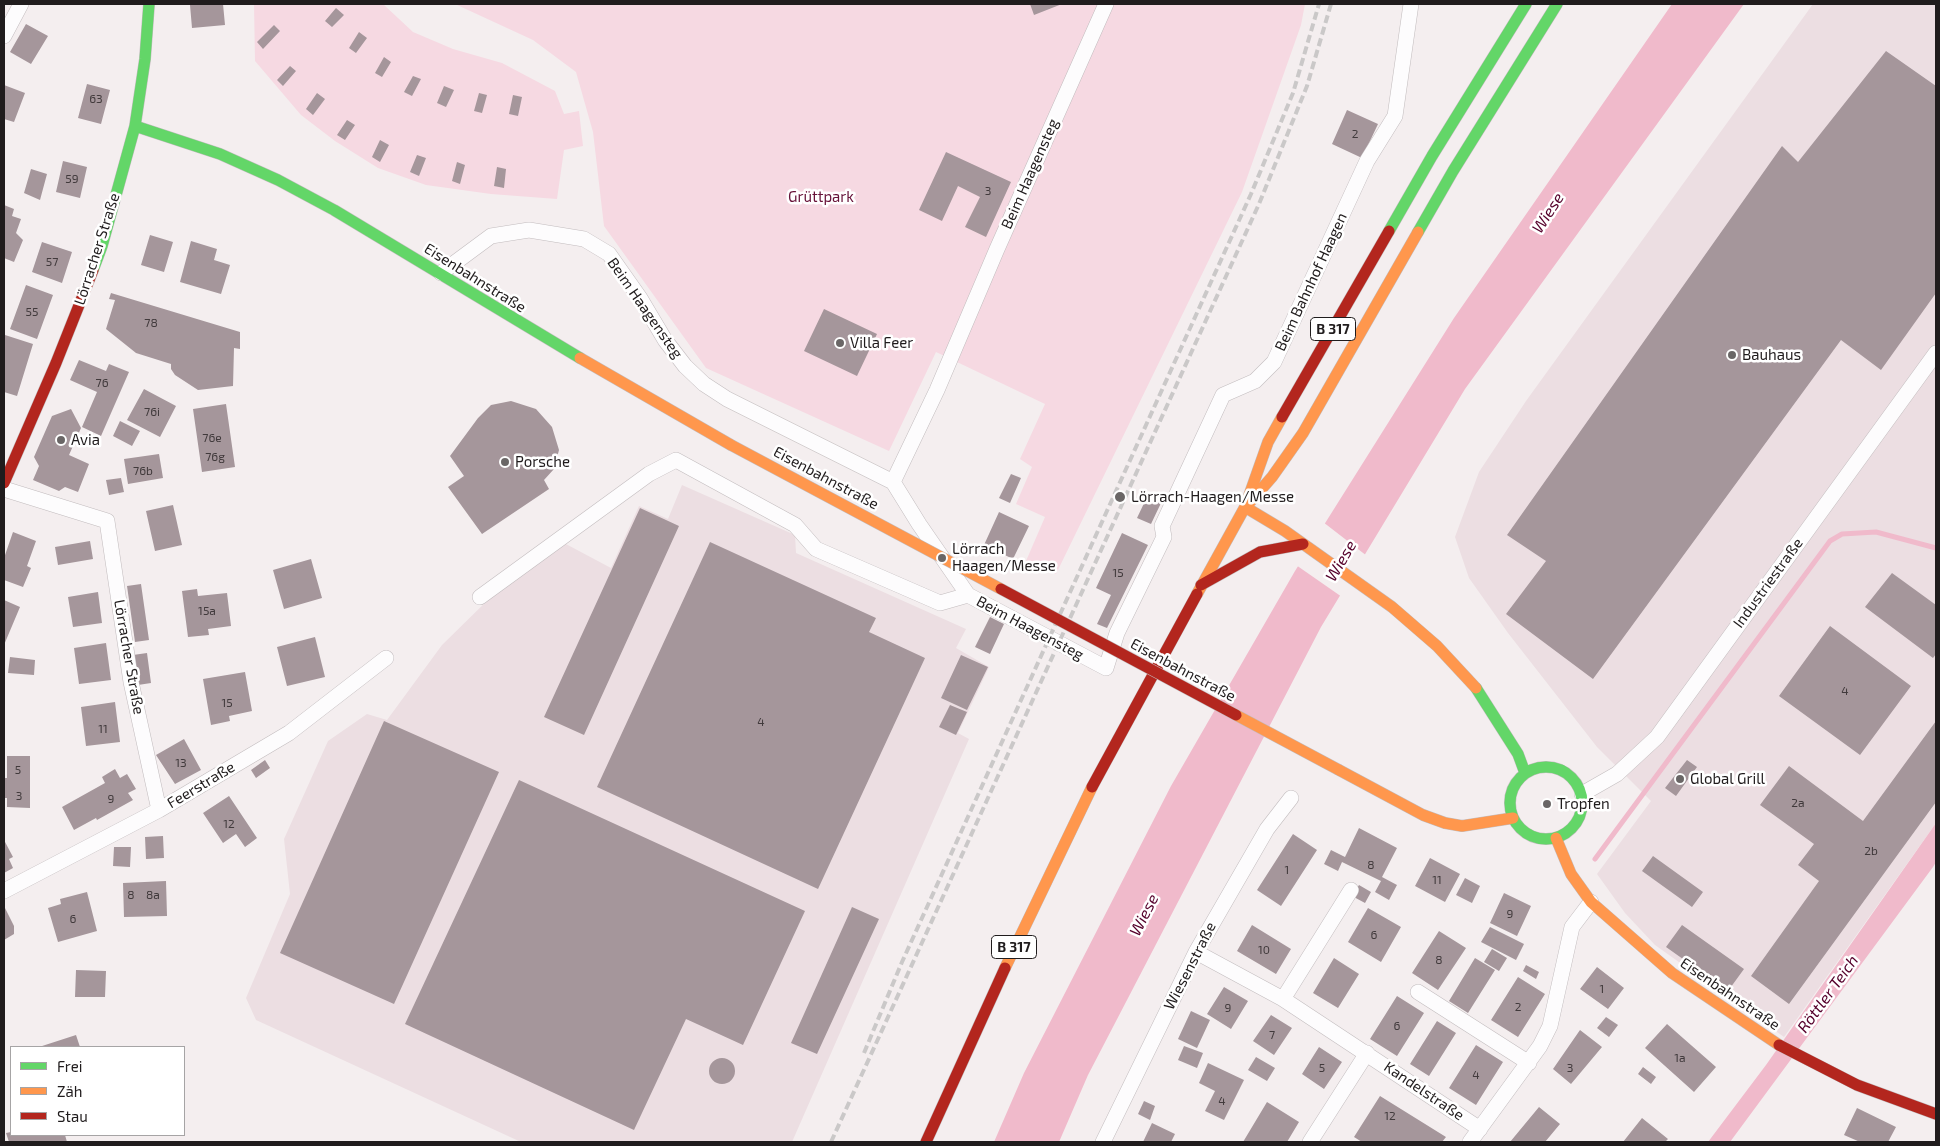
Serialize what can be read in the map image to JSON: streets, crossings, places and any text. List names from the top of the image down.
{
  "streets": {
    "street": [
      "Beim Haagensteg",
      "Lörracher Straße",
      "Eisenbahnstraße",
      "Beim Bahnhof Haagen",
      "B 317",
      "Industriestraße",
      "Feerstraße",
      "Wiesenstraße",
      "Kandelstraße"
    ]
  },
  "crossings": [
    ["Beim Haagensteg", "Eisenbahnstraße"],
    ["Beim Haagensteg", "Beim Bahnhof Haagen"],
    ["Lörracher Straße", "Eisenbahnstraße"],
    ["Lörracher Straße", "Feerstraße"],
    ["Eisenbahnstraße", "Industriestraße"],
    ["Wiesenstraße", "Kandelstraße"]
  ],
  "water": ["Wiese", "Röttler Teich"],
  "parks": ["Grüttpark"],
  "places": [
    "Villa Feer",
    "Bauhaus",
    "Avia",
    "Porsche",
    "Lörrach-Haagen/Messe",
    "Lörrach Haagen/Messe",
    "Global Grill",
    "Tropfen"
  ],
  "house_numbers": [
    "63",
    "2",
    "59",
    "3",
    "57",
    "55",
    "78",
    "76",
    "76i",
    "76e",
    "76g",
    "76b",
    "15",
    "15a",
    "4",
    "15",
    "4",
    "11",
    "13",
    "5",
    "3",
    "9",
    "2a",
    "12",
    "2b",
    "8",
    "1",
    "11",
    "8",
    "8a",
    "9",
    "6",
    "6",
    "10",
    "8",
    "1",
    "2",
    "9",
    "6",
    "7",
    "1a",
    "5",
    "3",
    "4",
    "4",
    "12"
  ],
  "legend": ["Frei", "Zäh", "Stau"]
}
